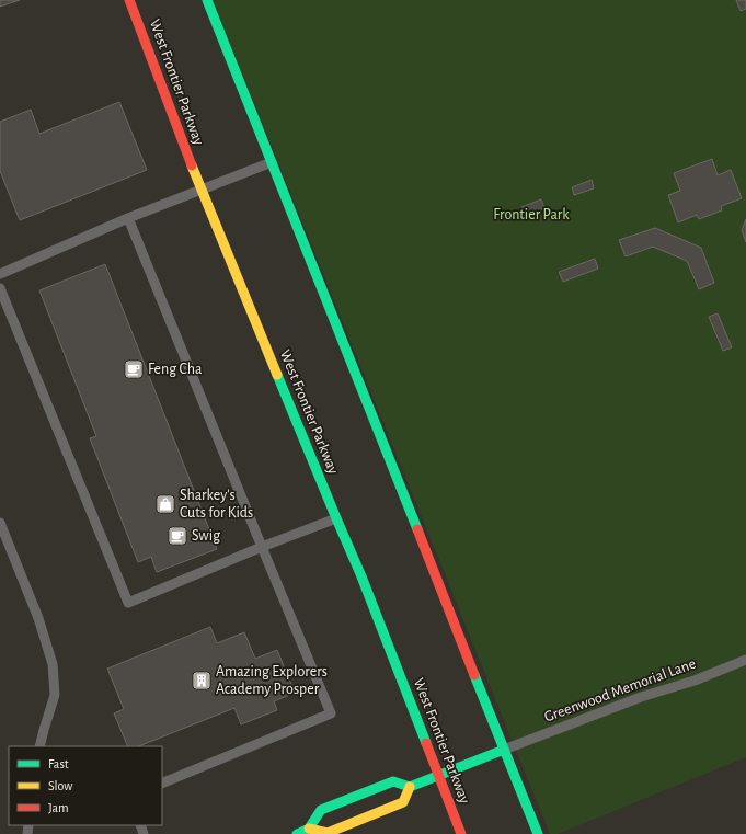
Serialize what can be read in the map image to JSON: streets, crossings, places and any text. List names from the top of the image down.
{
  "streets": {
    "street": ["West Frontier Parkway"],
    "lane": ["Greenwood Memorial Lane"]
  },
  "parks": ["Frontier Park"],
  "places": {
    "cafe": ["Feng Cha", "Swig"],
    "shop": ["Sharkey’s Cuts for Kids"],
    "building": ["Amazing Explorers Academy Prosper"]
  },
  "legend": ["Fast", "Slow", "Jam"]
}
